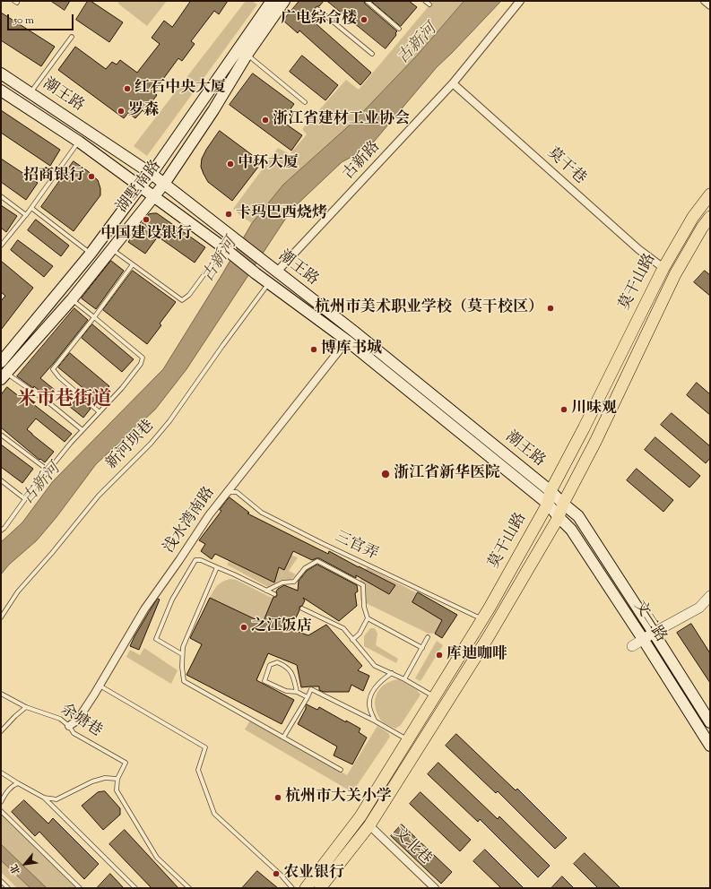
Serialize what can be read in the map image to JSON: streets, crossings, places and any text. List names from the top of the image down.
{
  "streets": {
    "main road": [
      "潮王路",
      "湖墅南路",
      "莫干山路",
      "文二路"
    ],
    "street": [
      "古新路",
      "莫干巷",
      "浅水湾南路",
      "文北巷"
    ],
    "lane": ["新河坝巷", "三官弄", "余塘巷"]
  },
  "crossings": [
    ["潮王路", "古新路"],
    ["潮王路", "湖墅南路"],
    ["潮王路", "莫干山路"],
    ["潮王路", "新河坝巷"],
    ["潮王路", "浅水湾南路"],
    ["潮王路", "文二路"],
    ["古新路", "莫干巷"],
    ["莫干巷", "莫干山路"],
    ["莫干山路", "三官弄"],
    ["莫干山路", "文二路"],
    ["莫干山路", "文北巷"],
    ["浅水湾南路", "三官弄"],
    ["浅水湾南路", "余塘巷"]
  ],
  "districts": ["米市巷街道"],
  "water": ["古新河"],
  "places": [
    "广电综合楼",
    "红石中央大厦",
    "罗森",
    "浙江省建材工业协会",
    "中环大厦",
    "招商银行",
    "卡玛巴西烧烤",
    "中国建设银行",
    "杭州市美术职业学校（莫干校区）",
    "博库书城",
    "川味观",
    "浙江省新华医院",
    "之江饭店",
    "库迪咖啡",
    "杭州市大关小学",
    "农业银行"
  ],
  "scale_bar": "50 m",
  "north": "bottom left"
}
